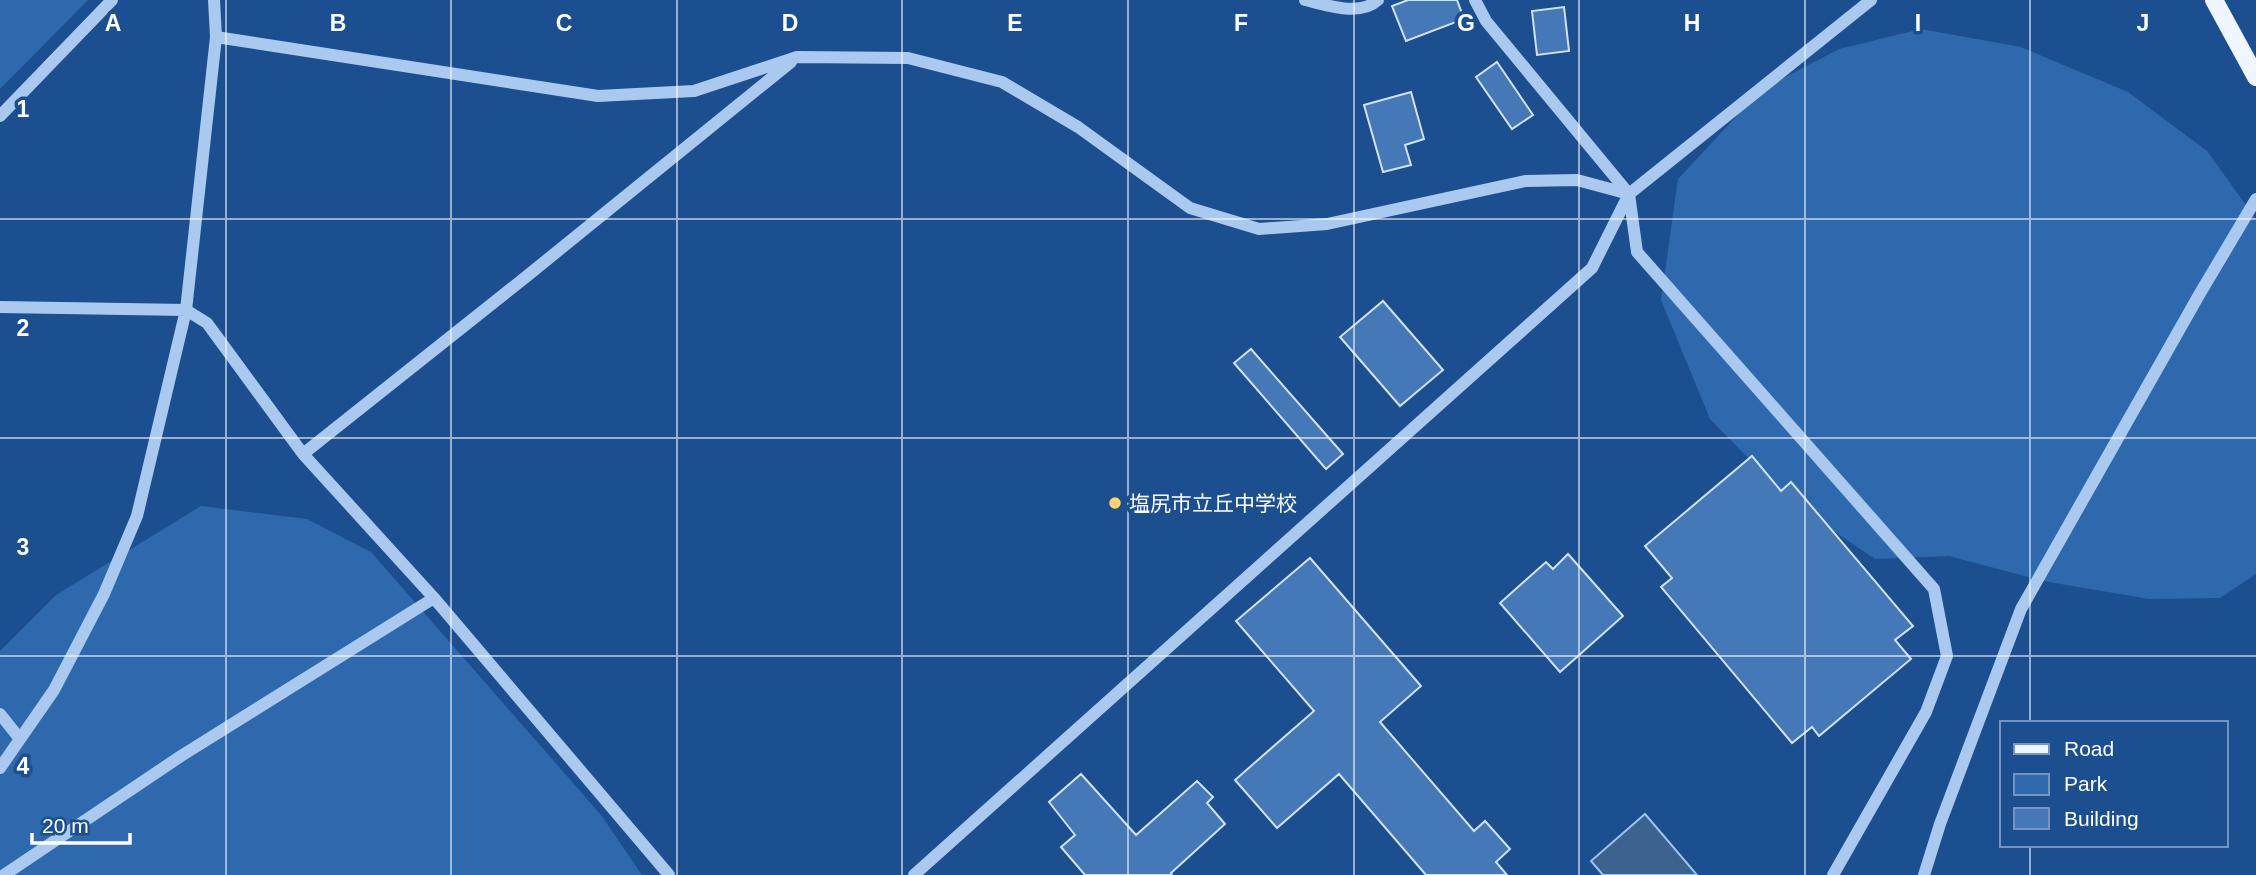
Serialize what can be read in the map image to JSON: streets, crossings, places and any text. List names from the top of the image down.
{
  "places": ["塩尻市立丘中学校"],
  "legend": ["Road", "Park", "Building"],
  "scale_bar": "20 m",
  "grid": {
    "columns": [
      "A",
      "B",
      "C",
      "D",
      "E",
      "F",
      "G",
      "H",
      "I",
      "J"
    ],
    "rows": [
      "1",
      "2",
      "3",
      "4"
    ]
  }
}
